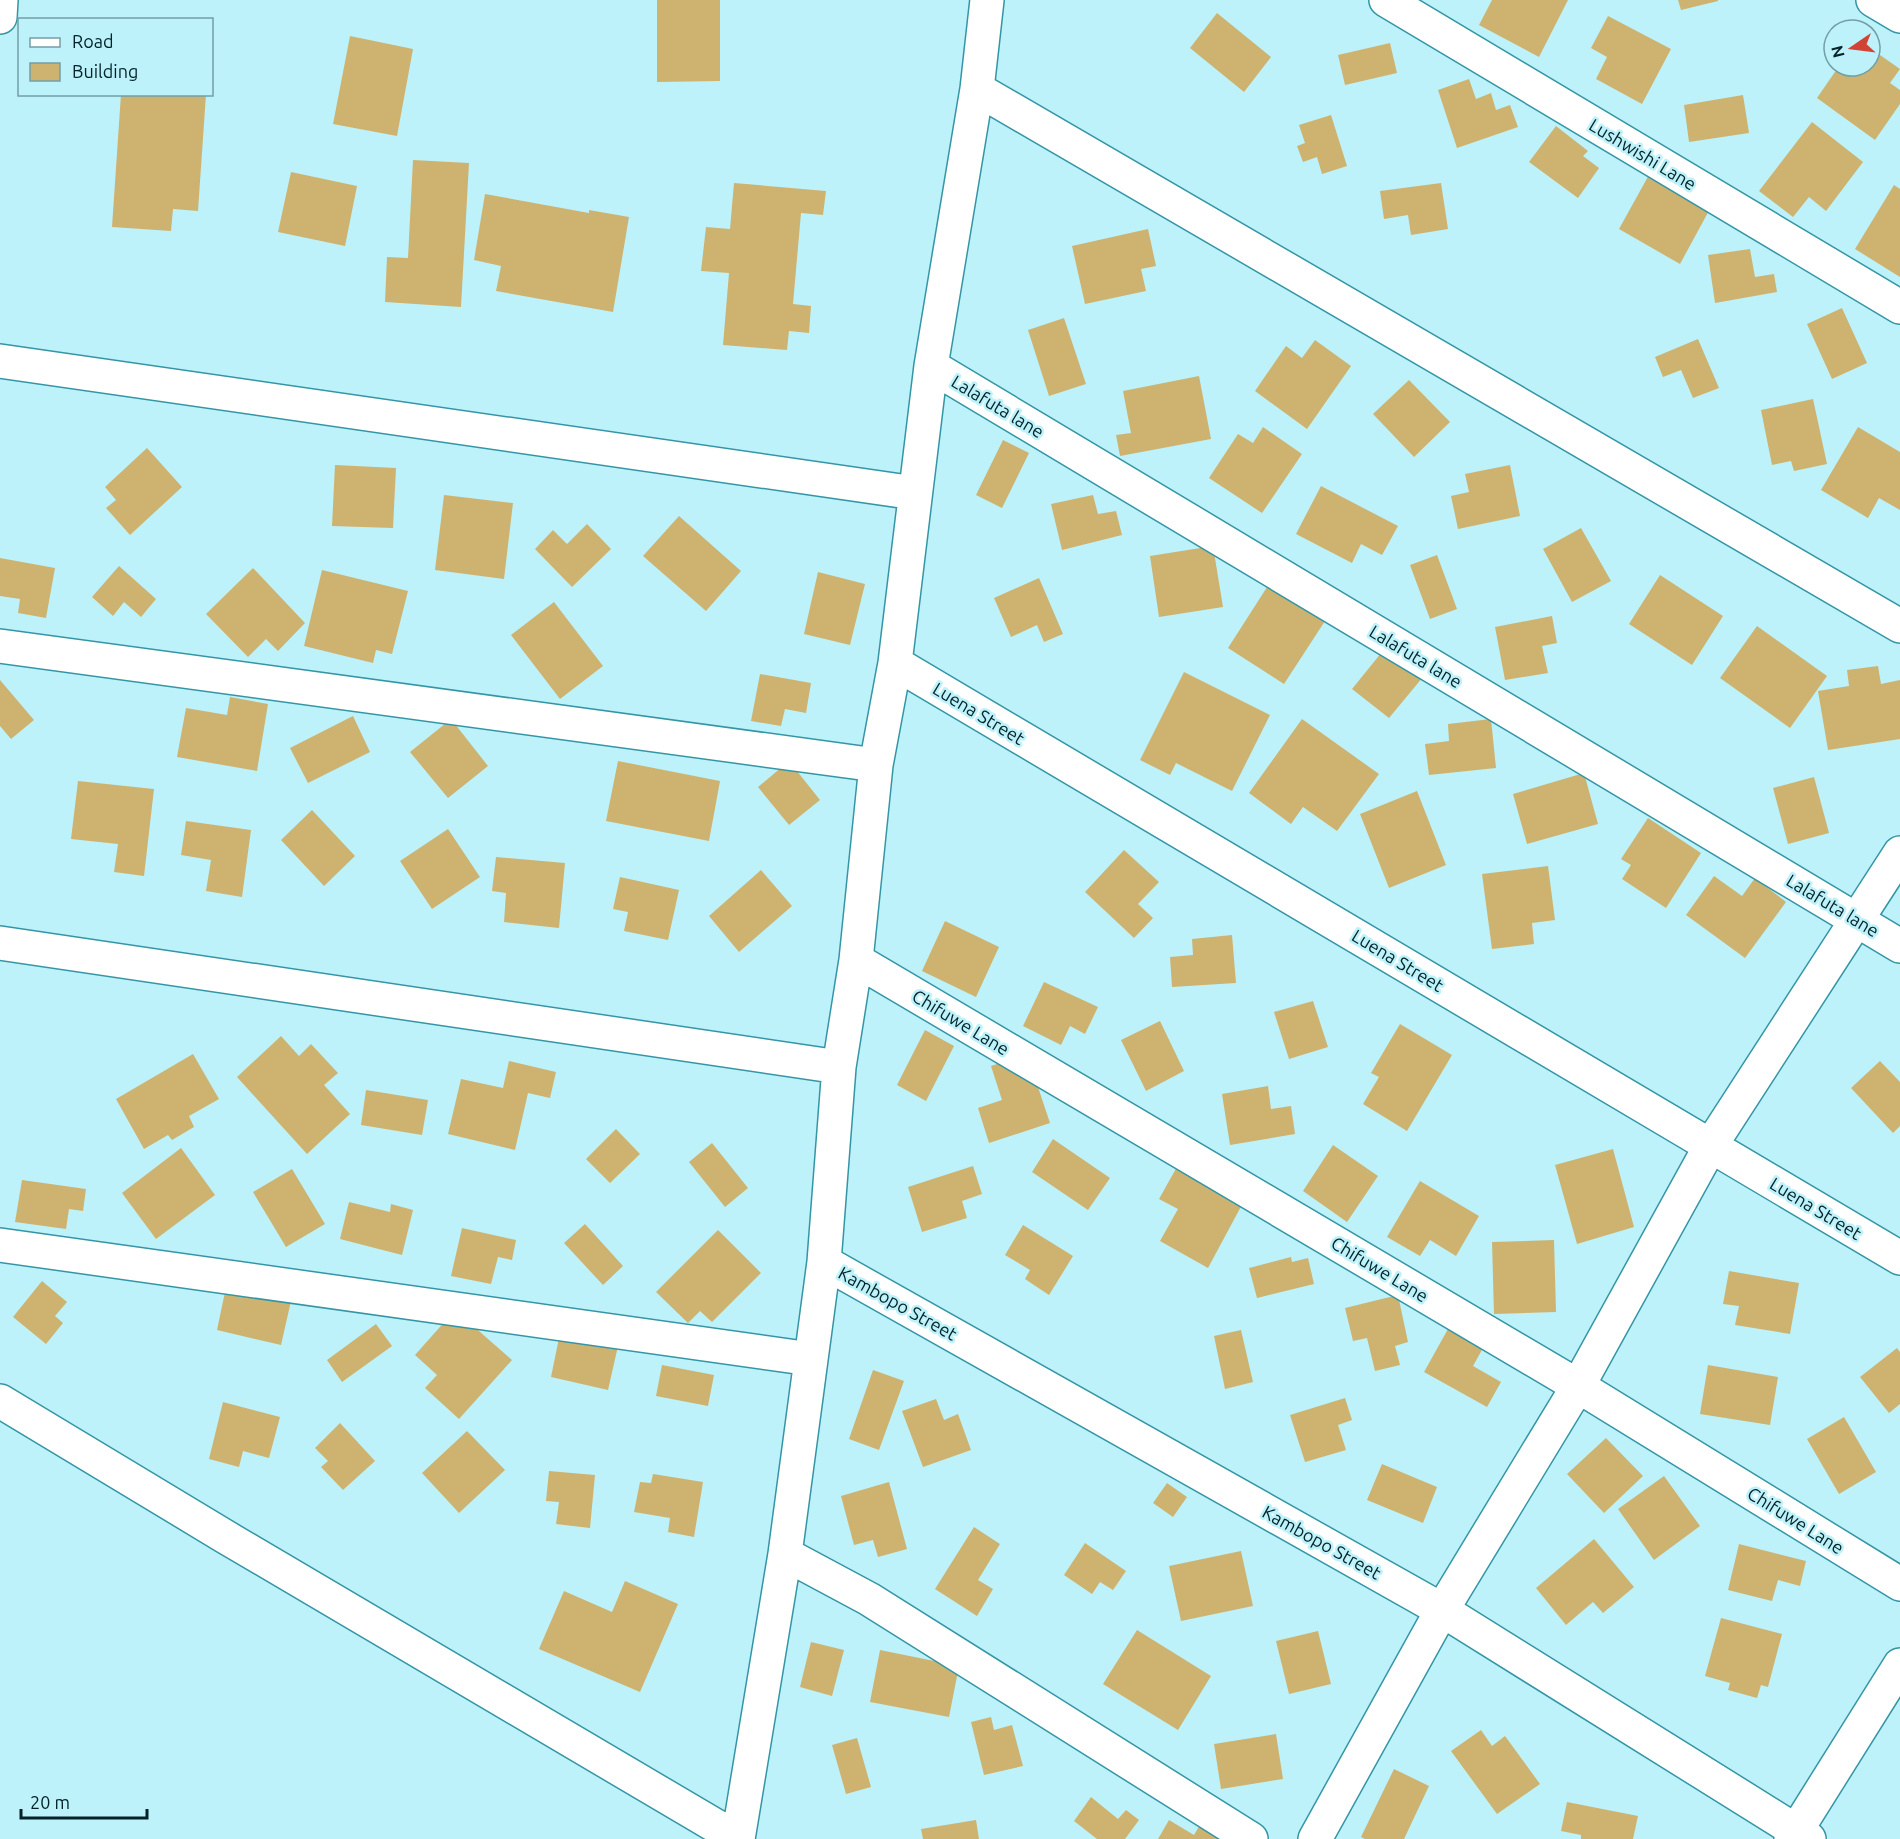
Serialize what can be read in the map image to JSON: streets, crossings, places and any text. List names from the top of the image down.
{
  "streets": {
    "street": [
      "Lushwishi Lane",
      "Lalafuta lane",
      "Luena Street",
      "Chifuwe Lane",
      "Kambopo Street"
    ]
  },
  "legend": ["Road", "Building"],
  "scale_bar": "20 m",
  "north": "left"
}
